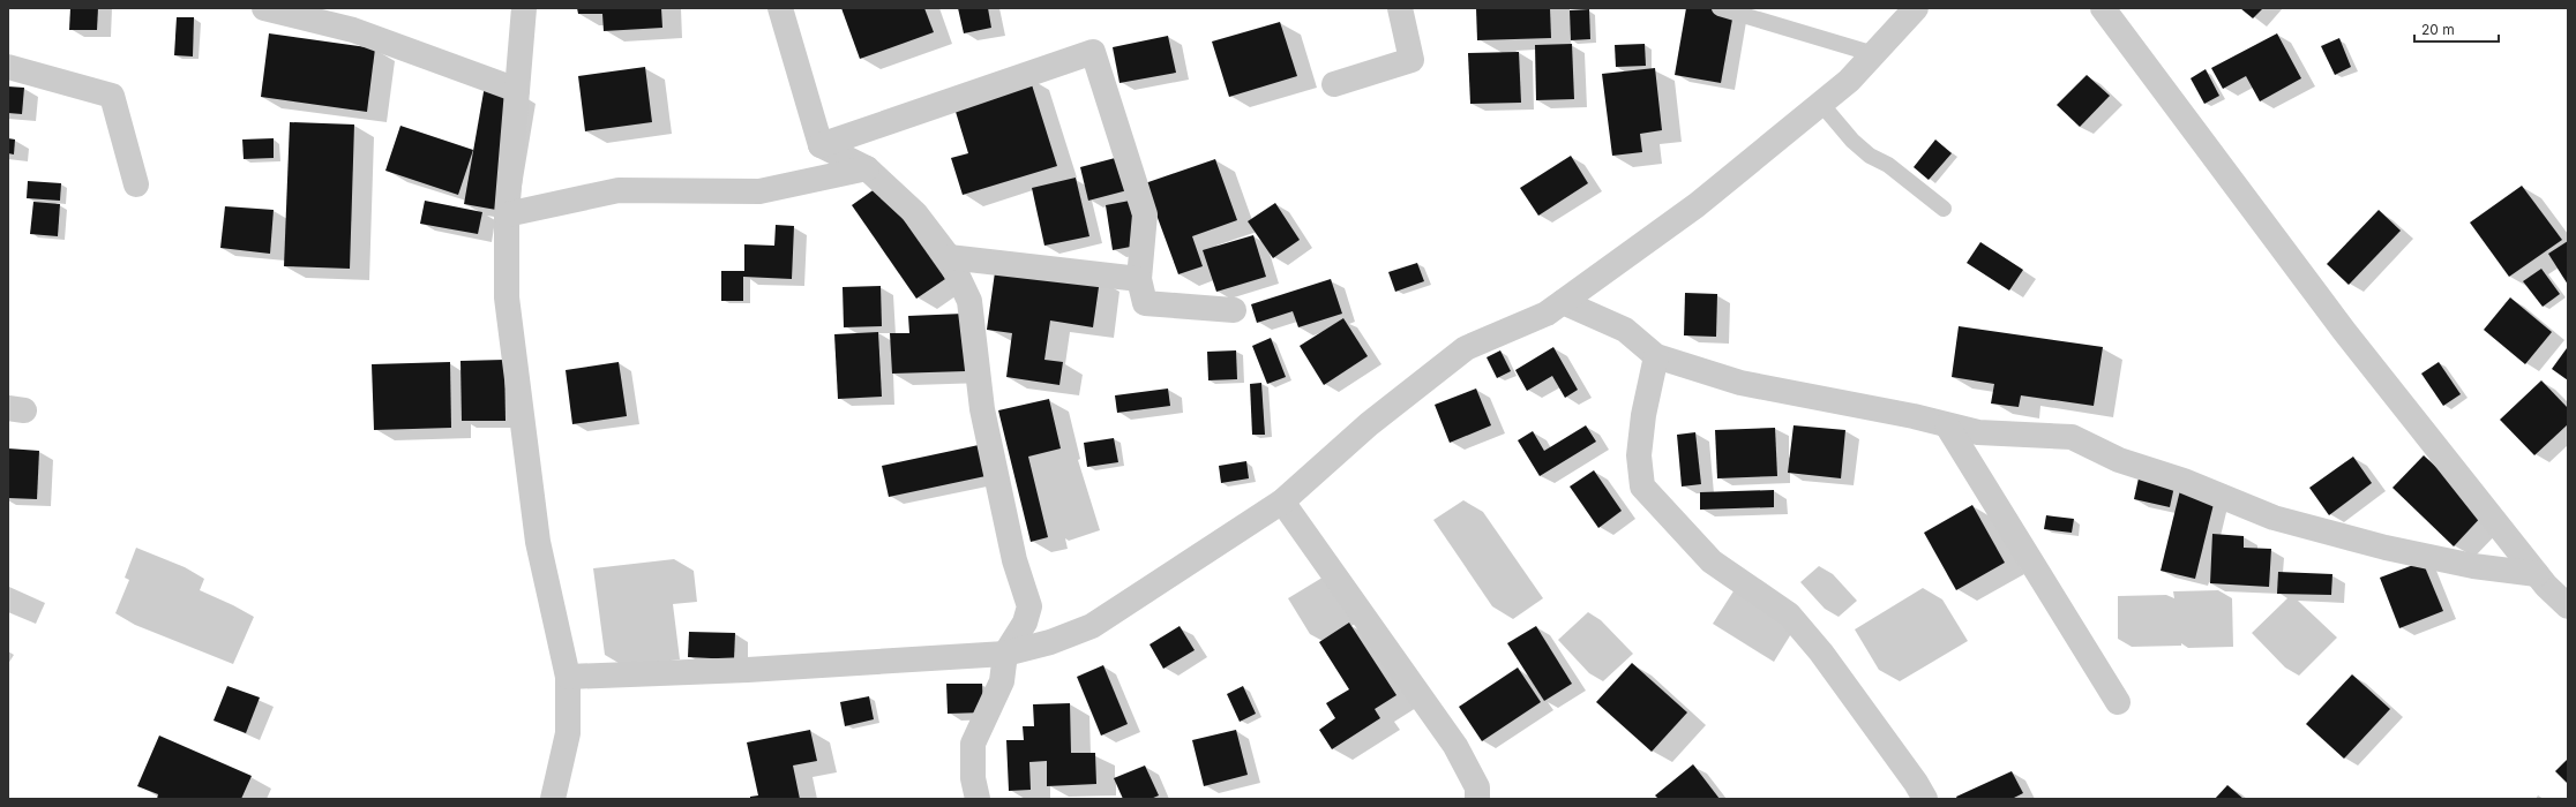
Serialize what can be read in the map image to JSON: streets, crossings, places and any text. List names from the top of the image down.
{
  "scale_bar": "20 m"
}
